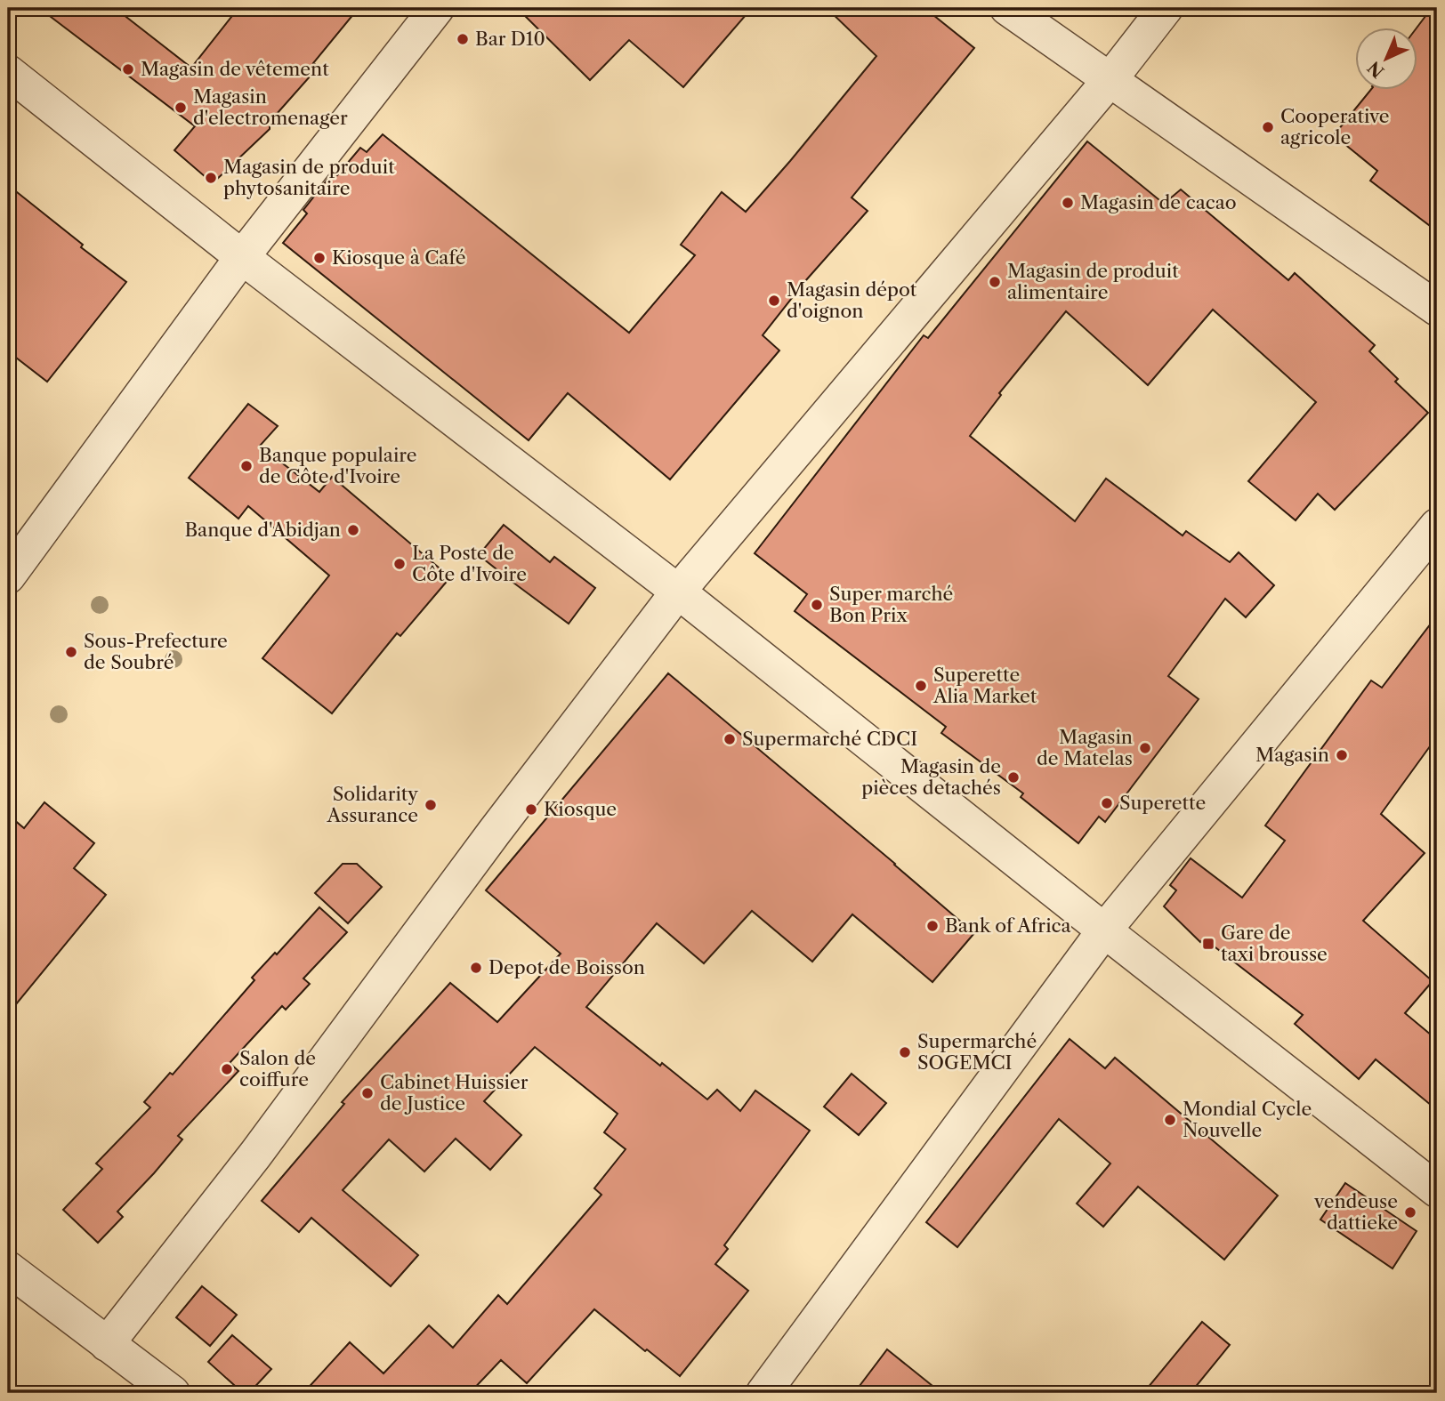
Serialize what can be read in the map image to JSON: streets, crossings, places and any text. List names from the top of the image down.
{
  "places": {
    "other": [
      "Bar D10",
      "Magasin de vêtement",
      "Magasin d'electromenager",
      "Cooperative agricole",
      "Magasin de produit phytosanitaire",
      "Magasin de cacao",
      "Kiosque à Café",
      "Magasin de produit alimentaire",
      "Magasin dépot d'oignon",
      "Banque populaire de Côte d'Ivoire",
      "Banque d'Abidjan",
      "La Poste de Côte d'Ivoire",
      "Super marché Bon Prix",
      "Sous-Prefecture de Soubré",
      "Superette Alia Market",
      "Supermarché CDCI",
      "Magasin de Matelas",
      "Magasin",
      "Magasin de pièces detachés",
      "Superette",
      "Solidarity Assurance",
      "Kiosque",
      "Bank of Africa",
      "Depot de Boisson",
      "Supermarché SOGEMCI",
      "Salon de coiffure",
      "Cabinet Huissier de Justice",
      "Mondial Cycle Nouvelle",
      "vendeuse dattieke"
    ],
    "transit": ["Gare de taxi brousse"]
  },
  "north": "bottom left"
}
